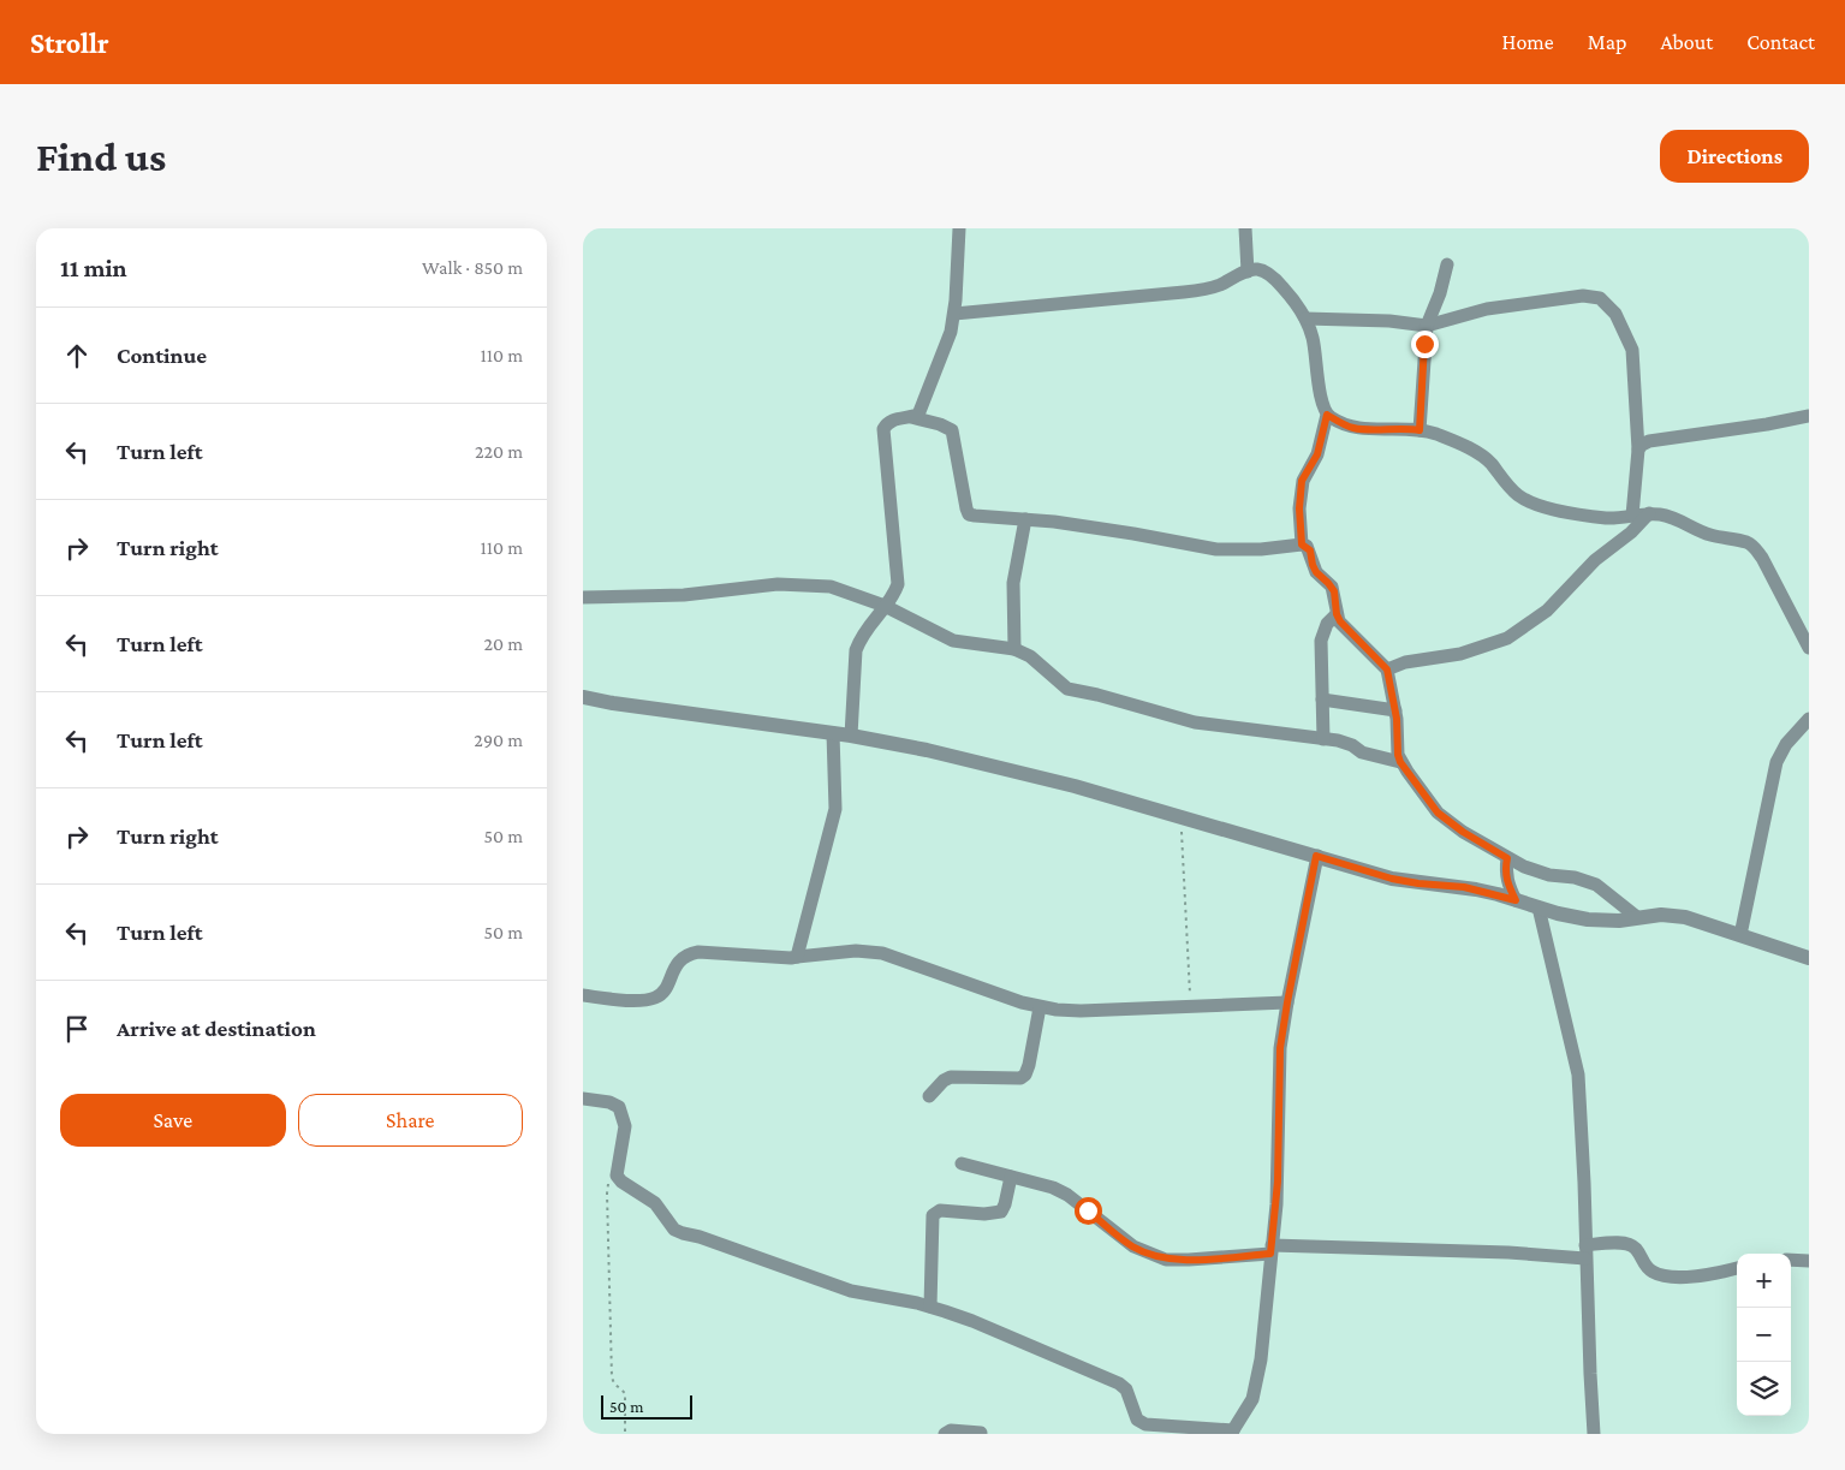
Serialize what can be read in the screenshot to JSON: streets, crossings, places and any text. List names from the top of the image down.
{
  "scale_bar": "50 m",
  "page": {
    "header": "Strollr",
    "nav": [
      "Home",
      "Map",
      "About",
      "Contact"
    ],
    "buttons": [
      "Directions",
      ["Save", "Share"]
    ],
    "title": "Find us",
    "heading": ["11 min", "Walk · 850 m"],
    "list": [
      ["Continue", "110 m"],
      ["Turn left", "220 m"],
      ["Turn right", "110 m"],
      ["Turn left", "20 m"],
      ["Turn left", "290 m"],
      ["Turn right", "50 m"],
      ["Turn left", "50 m"],
      "Arrive at destination"
    ],
    "map_buttons": ["+", "−"],
    "scale": "50 m"
  }
}
